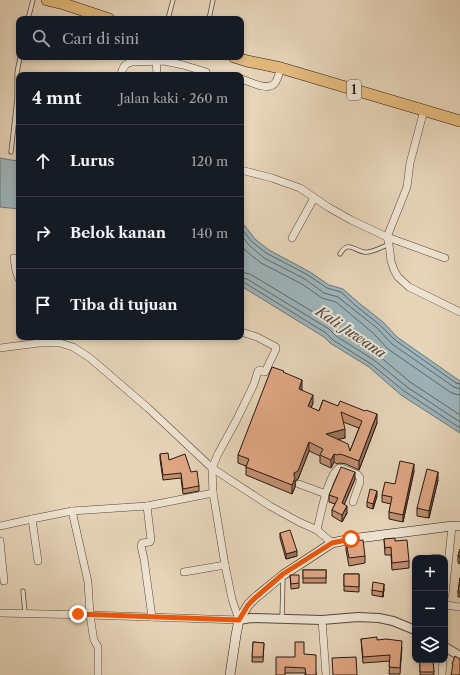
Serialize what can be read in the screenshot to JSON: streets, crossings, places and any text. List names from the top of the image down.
{
  "streets": {
    "highway": ["1"]
  },
  "water": ["Kali Juwana"],
  "page": {
    "search": "Cari di sini",
    "heading": ["4 mnt", "Jalan kaki · 260 m"],
    "list": [
      ["Lurus", "120 m"],
      ["Belok kanan", "140 m"],
      "Tiba di tujuan"
    ],
    "map_buttons": ["+", "−"]
  }
}
